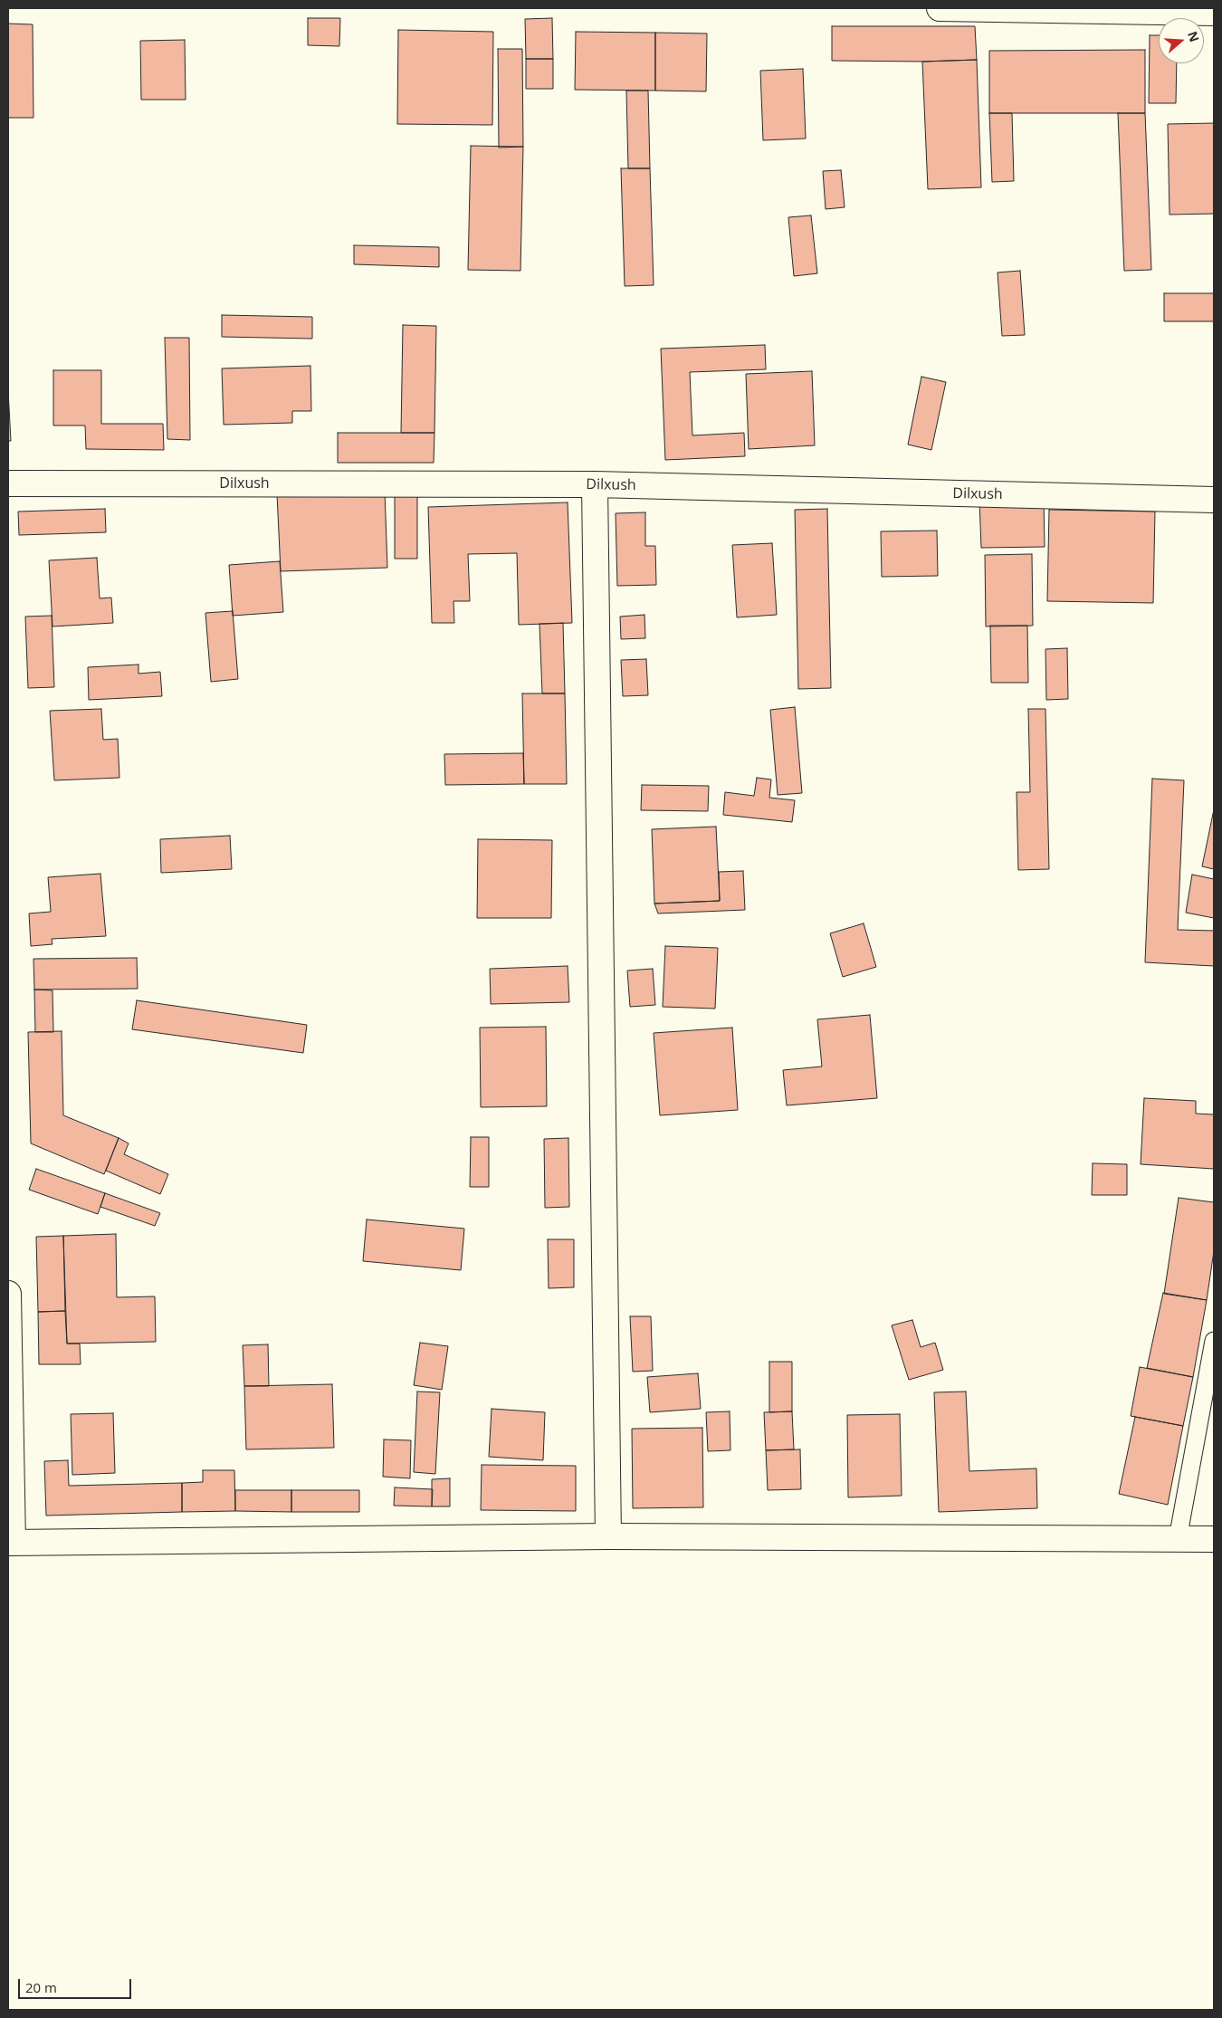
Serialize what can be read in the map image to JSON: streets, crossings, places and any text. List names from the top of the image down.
{
  "streets": {
    "street": ["Dilxush"]
  },
  "scale_bar": "20 m",
  "north": "right"
}
